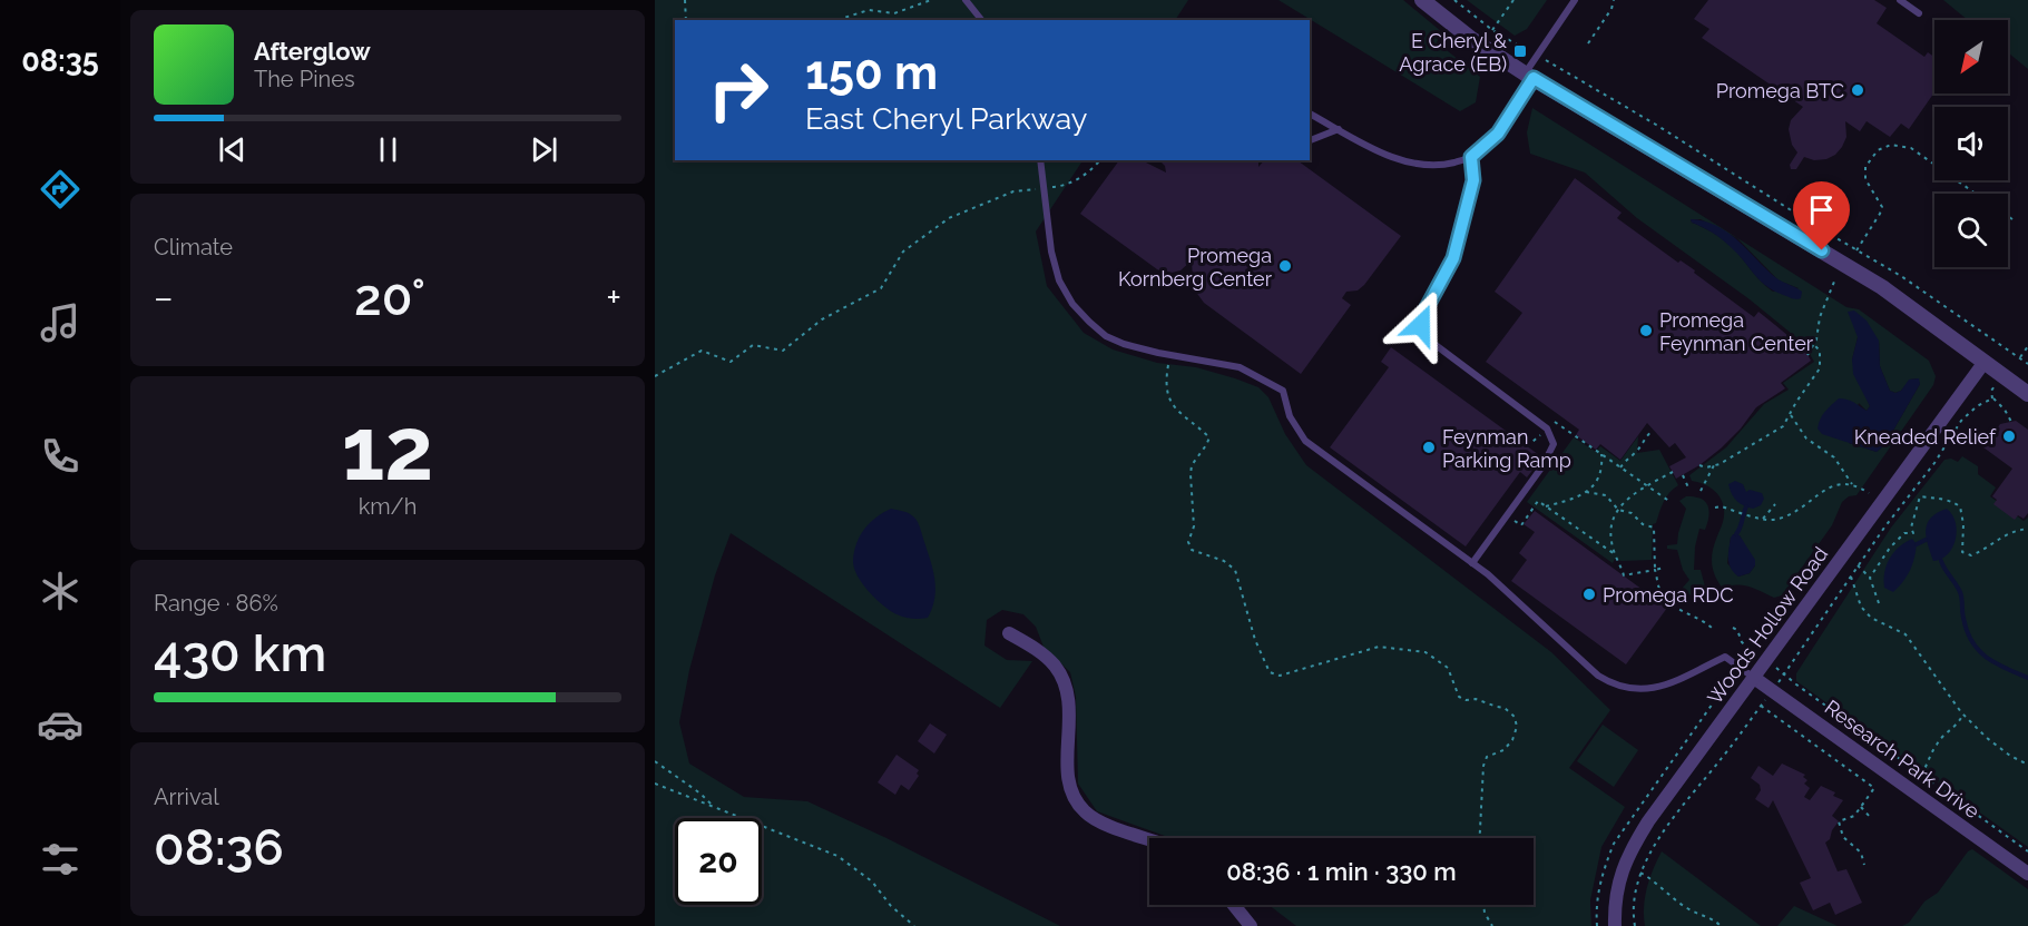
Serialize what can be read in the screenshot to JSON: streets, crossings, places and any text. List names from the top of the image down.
{
  "streets": {
    "street": ["Woods Hollow Road", "Research Park Drive"]
  },
  "crossings": [
    ["Woods Hollow Road", "Research Park Drive"]
  ],
  "places": {
    "transit": ["E Cheryl & Agrace (EB)"],
    "other": [
      "Promega BTC",
      "Promega Kornberg Center",
      "Promega Feynman Center",
      "Kneaded Relief",
      "Feynman Parking Ramp",
      "Promega RDC"
    ]
  },
  "north": "bottom left",
  "page": {
    "tabs": "08:35",
    "turn": ["150 m", "East Cheryl Parkway"],
    "song": ["Afterglow", "The Pines"],
    "tile": [
      "Climate",
      ["12", "km/h"],
      ["Range · 86%", "430 km"],
      ["Arrival", "08:36"]
    ],
    "heat": ["−", "20°", "+"],
    "limit": "20",
    "trip": "08:36 · 1 min · 330 m"
  }
}
